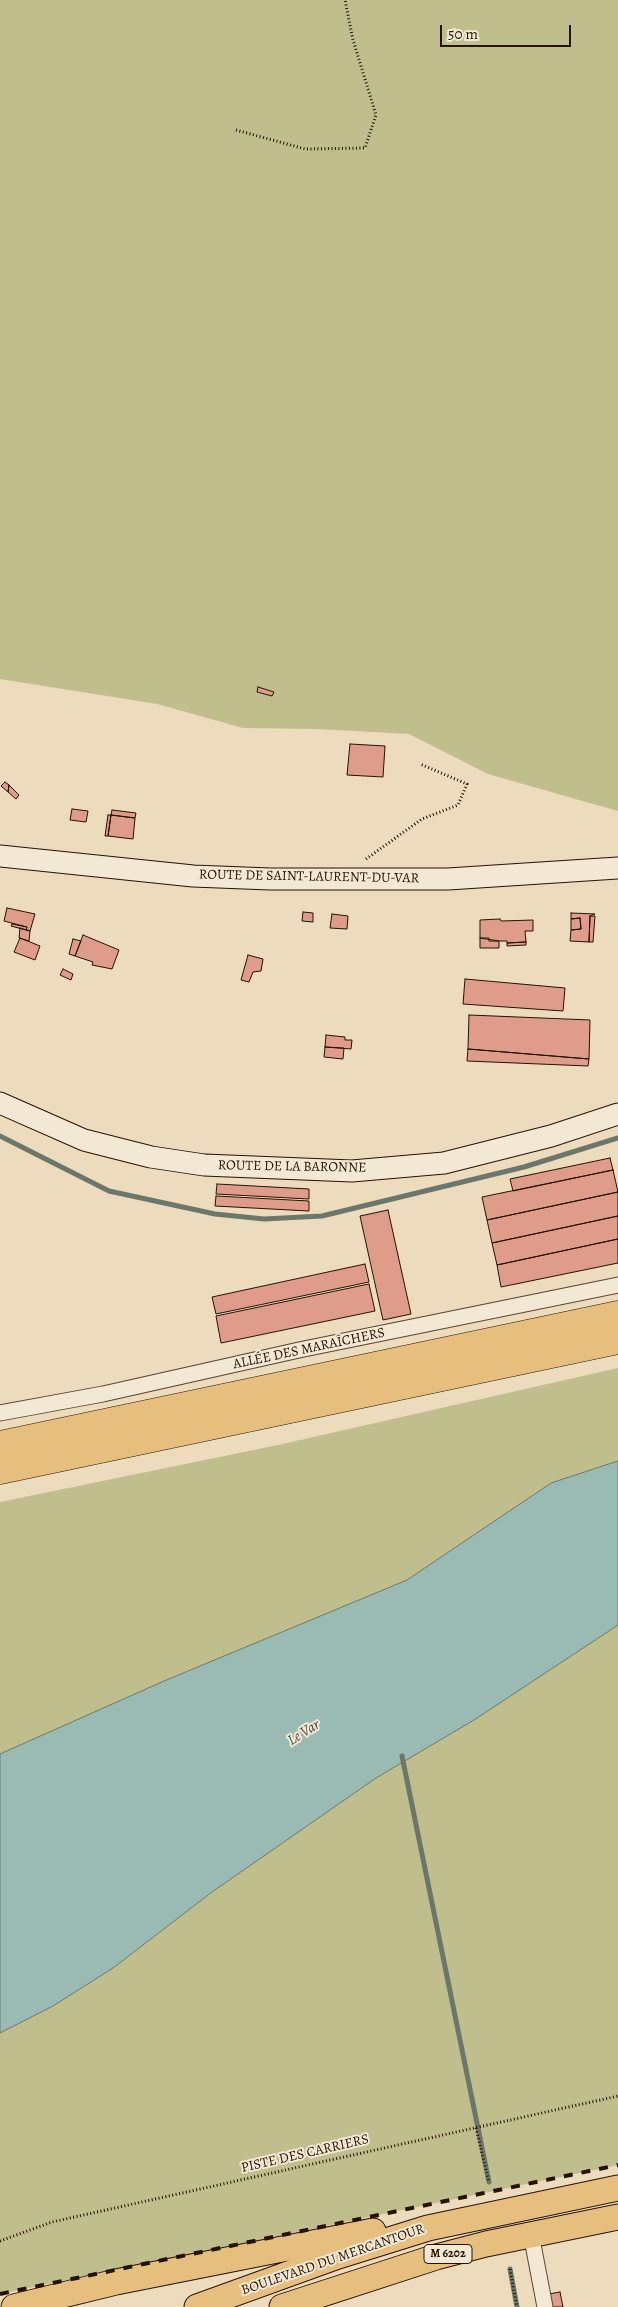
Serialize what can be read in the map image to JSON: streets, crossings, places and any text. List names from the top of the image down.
{
  "streets": {
    "main road": [
      "ROUTE DE SAINT-LAURENT-DU-VAR",
      "ROUTE DE LA BARONNE",
      "M 6202",
      "BOULEVARD DU MERCANTOUR"
    ],
    "street": ["ALLÉE DES MARAÎCHERS"],
    "path": ["PISTE DES CARRIERS"]
  },
  "water": ["Le Var"],
  "scale_bar": "50 m"
}
